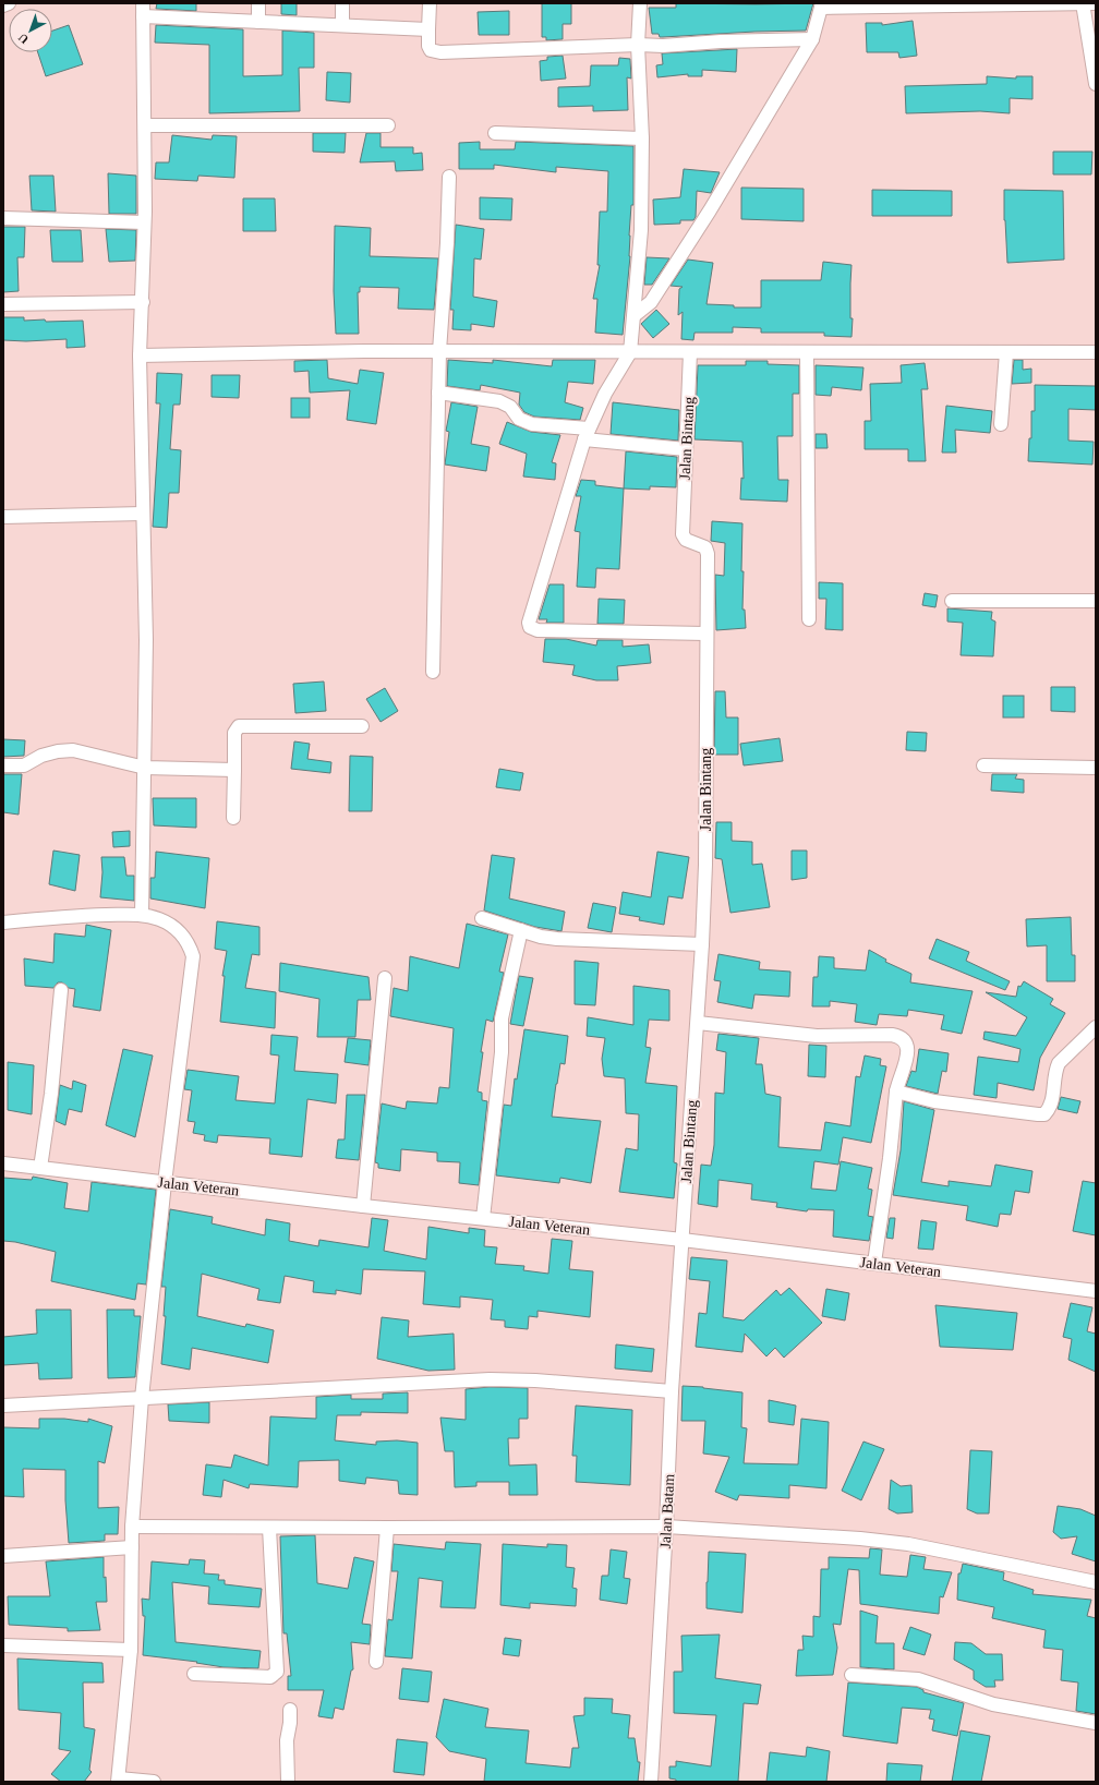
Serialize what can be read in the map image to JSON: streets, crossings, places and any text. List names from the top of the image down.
{
  "streets": {
    "street": ["Jalan Bintang", "Jalan Veteran", "Jalan Batam"]
  },
  "crossings": [
    ["Jalan Bintang", "Jalan Veteran"],
    ["Jalan Bintang", "Jalan Batam"],
    ["Jalan Veteran", "Jalan Batam"]
  ],
  "north": "bottom left"
}
